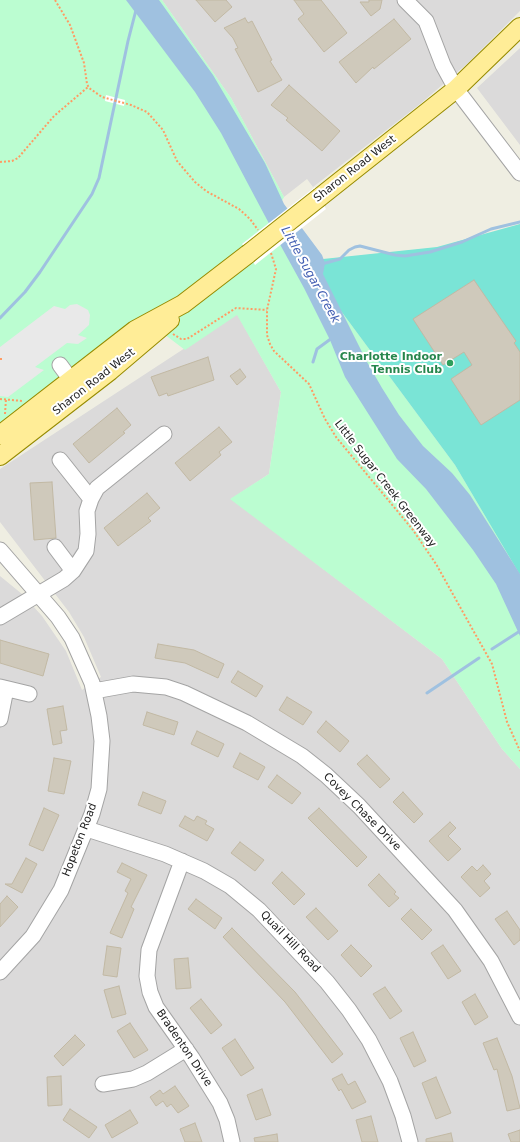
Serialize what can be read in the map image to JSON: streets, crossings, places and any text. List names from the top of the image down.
{
  "streets": {
    "main road": ["Sharon Road West"],
    "street": [
      "Covey Chase Drive",
      "Hopeton Road",
      "Quail Hill Road",
      "Bradenton Drive"
    ],
    "path": ["Little Sugar Creek Greenway"]
  },
  "crossings": [
    ["Covey Chase Drive", "Hopeton Road"],
    ["Hopeton Road", "Quail Hill Road"],
    ["Quail Hill Road", "Bradenton Drive"]
  ],
  "water": ["Little Sugar Creek"],
  "places": ["Charlotte Indoor Tennis Club"]
}
